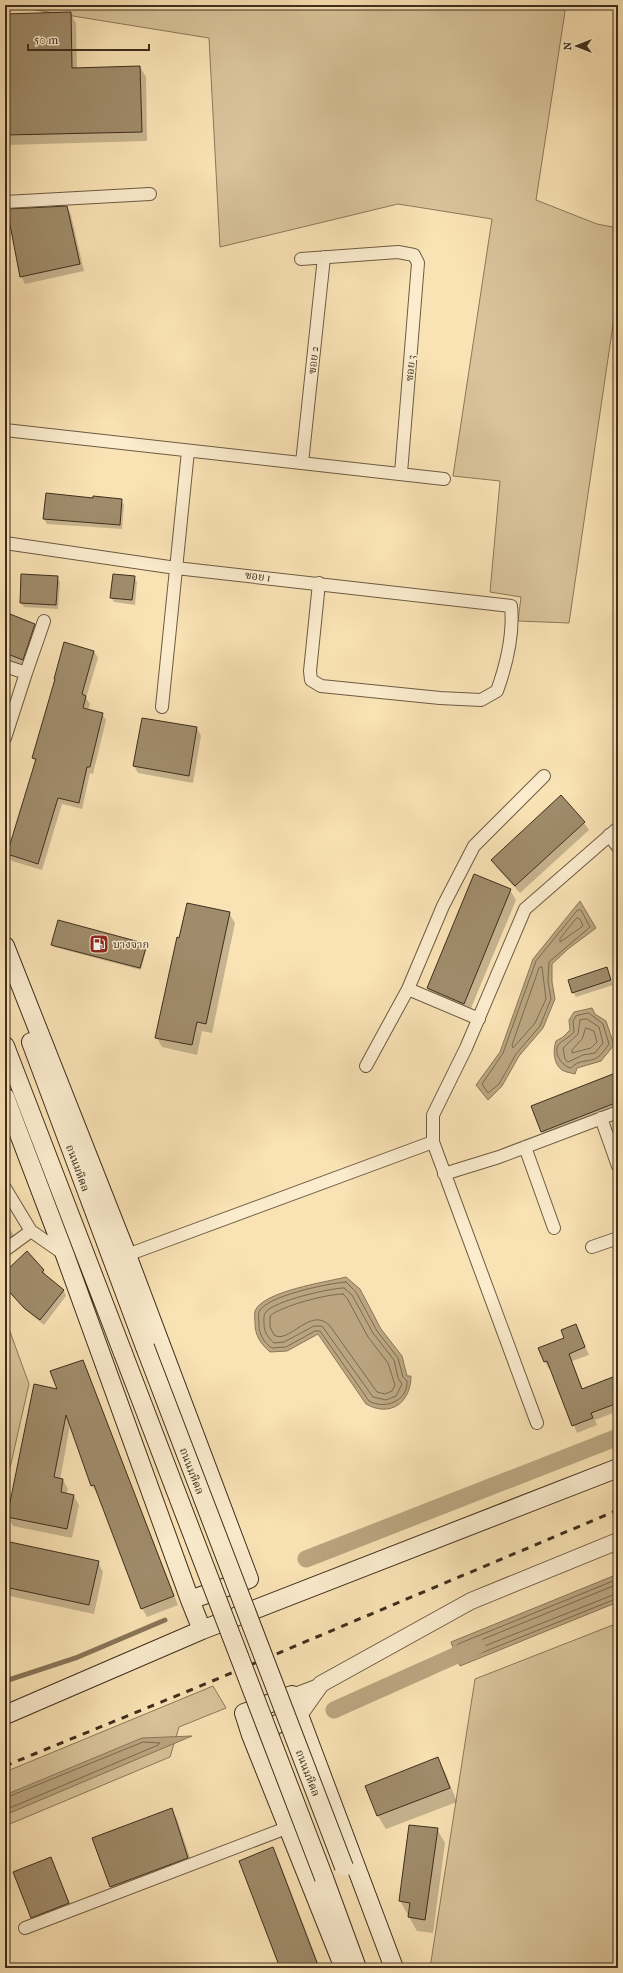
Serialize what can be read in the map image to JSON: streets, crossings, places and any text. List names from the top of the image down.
{
  "streets": {
    "main road": ["ถนนมหิดล"],
    "street": ["ซอย 2", "ซอย 3", "ซอย 1"]
  },
  "crossings": [
    ["ซอย 2", "ซอย 3"]
  ],
  "places": {
    "fuel station": ["บางจาก"]
  },
  "scale_bar": "50 m",
  "north": "left"
}
